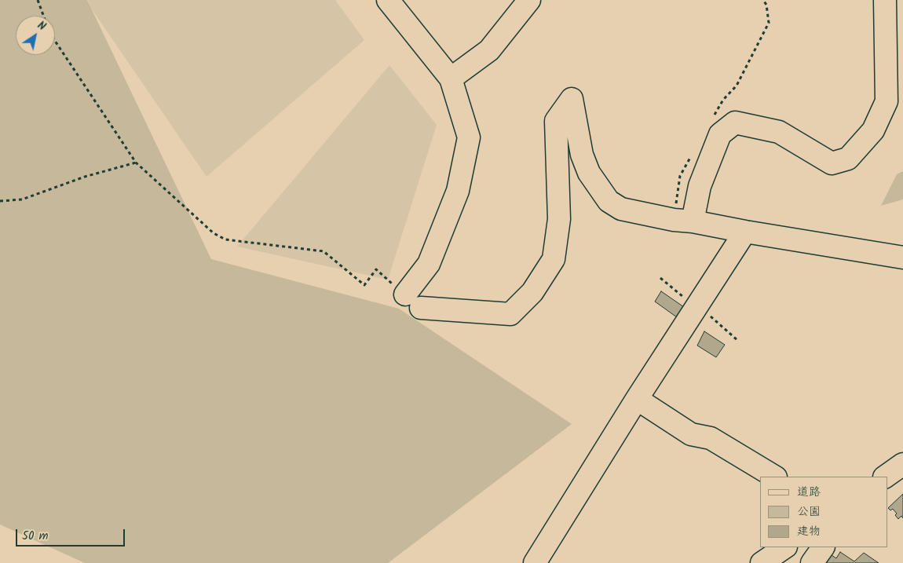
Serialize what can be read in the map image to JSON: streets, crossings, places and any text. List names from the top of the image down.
{
  "legend": ["道路", "公園", "建物"],
  "scale_bar": "50 m",
  "north": "top right"
}
